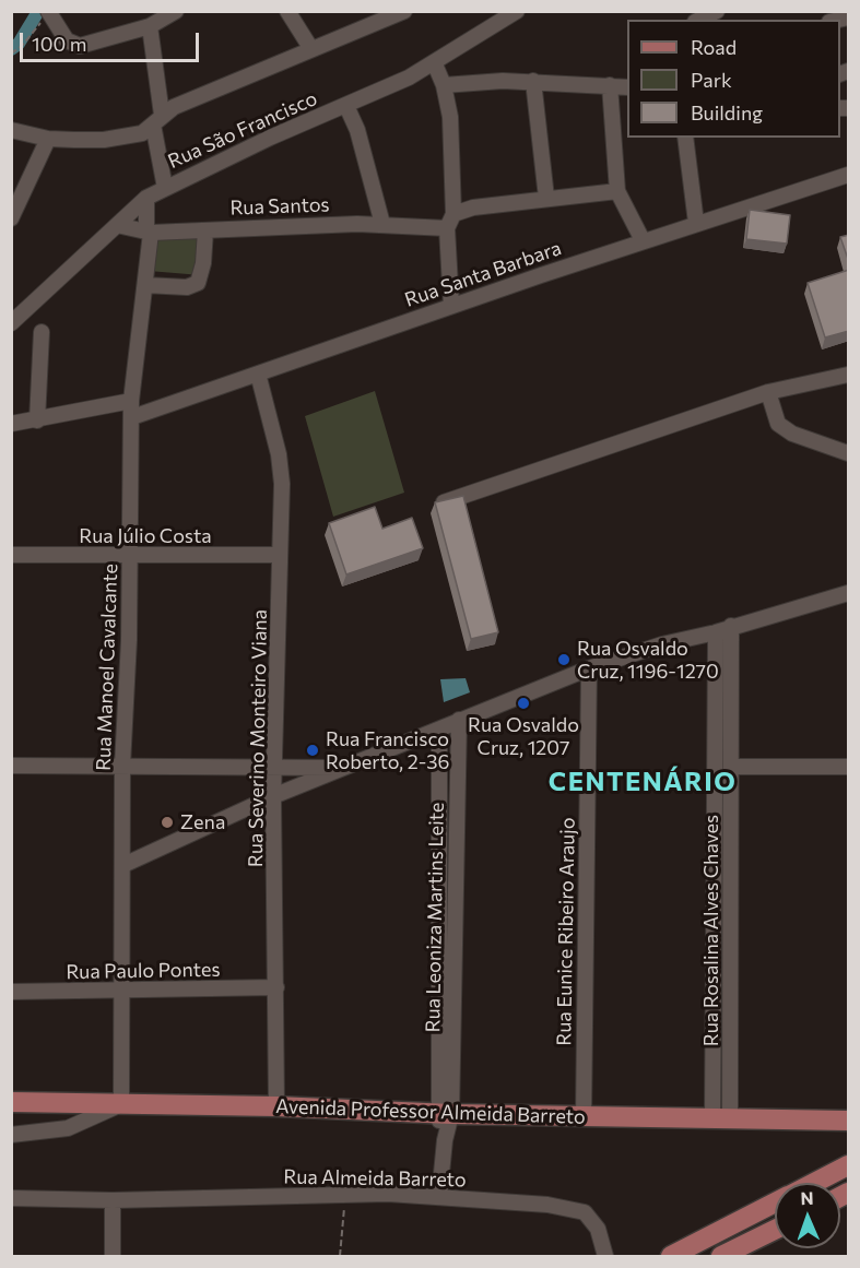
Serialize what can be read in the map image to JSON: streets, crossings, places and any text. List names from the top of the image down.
{
  "streets": {
    "main road": ["Avenida Professor Almeida Barreto"],
    "street": [
      "Rua São Francisco",
      "Rua Santos",
      "Rua Santa Barbara",
      "Rua Júlio Costa",
      "Rua Manoel Cavalcante",
      "Rua Severino Monteiro Viana",
      "Rua Leoniza Martins Leite",
      "Rua Rosalina Alves Chaves",
      "Rua Eunice Ribeiro Araujo",
      "Rua Paulo Pontes",
      "Rua Almeida Barreto"
    ]
  },
  "crossings": [
    ["Rua São Francisco", "Rua Santos"],
    ["Rua São Francisco", "Rua Manoel Cavalcante"],
    ["Rua Santos", "Rua Manoel Cavalcante"],
    ["Rua Santa Barbara", "Rua Manoel Cavalcante"],
    ["Rua Santa Barbara", "Rua Severino Monteiro Viana"],
    ["Rua Júlio Costa", "Rua Manoel Cavalcante"],
    ["Rua Júlio Costa", "Rua Severino Monteiro Viana"],
    ["Rua Manoel Cavalcante", "Rua Paulo Pontes"],
    ["Rua Manoel Cavalcante", "Avenida Professor Almeida Barreto"],
    ["Rua Severino Monteiro Viana", "Rua Paulo Pontes"],
    ["Rua Severino Monteiro Viana", "Avenida Professor Almeida Barreto"],
    ["Rua Leoniza Martins Leite", "Avenida Professor Almeida Barreto"],
    ["Rua Rosalina Alves Chaves", "Avenida Professor Almeida Barreto"],
    ["Rua Eunice Ribeiro Araujo", "Avenida Professor Almeida Barreto"]
  ],
  "districts": ["CENTENÁRIO"],
  "places": [
    "Rua Osvaldo Cruz, 1196-1270",
    "Rua Osvaldo Cruz, 1207",
    "Rua Francisco Roberto, 2-36",
    "Zena"
  ],
  "legend": ["Road", "Park", "Building"],
  "scale_bar": "100 m",
  "north": "top"
}
